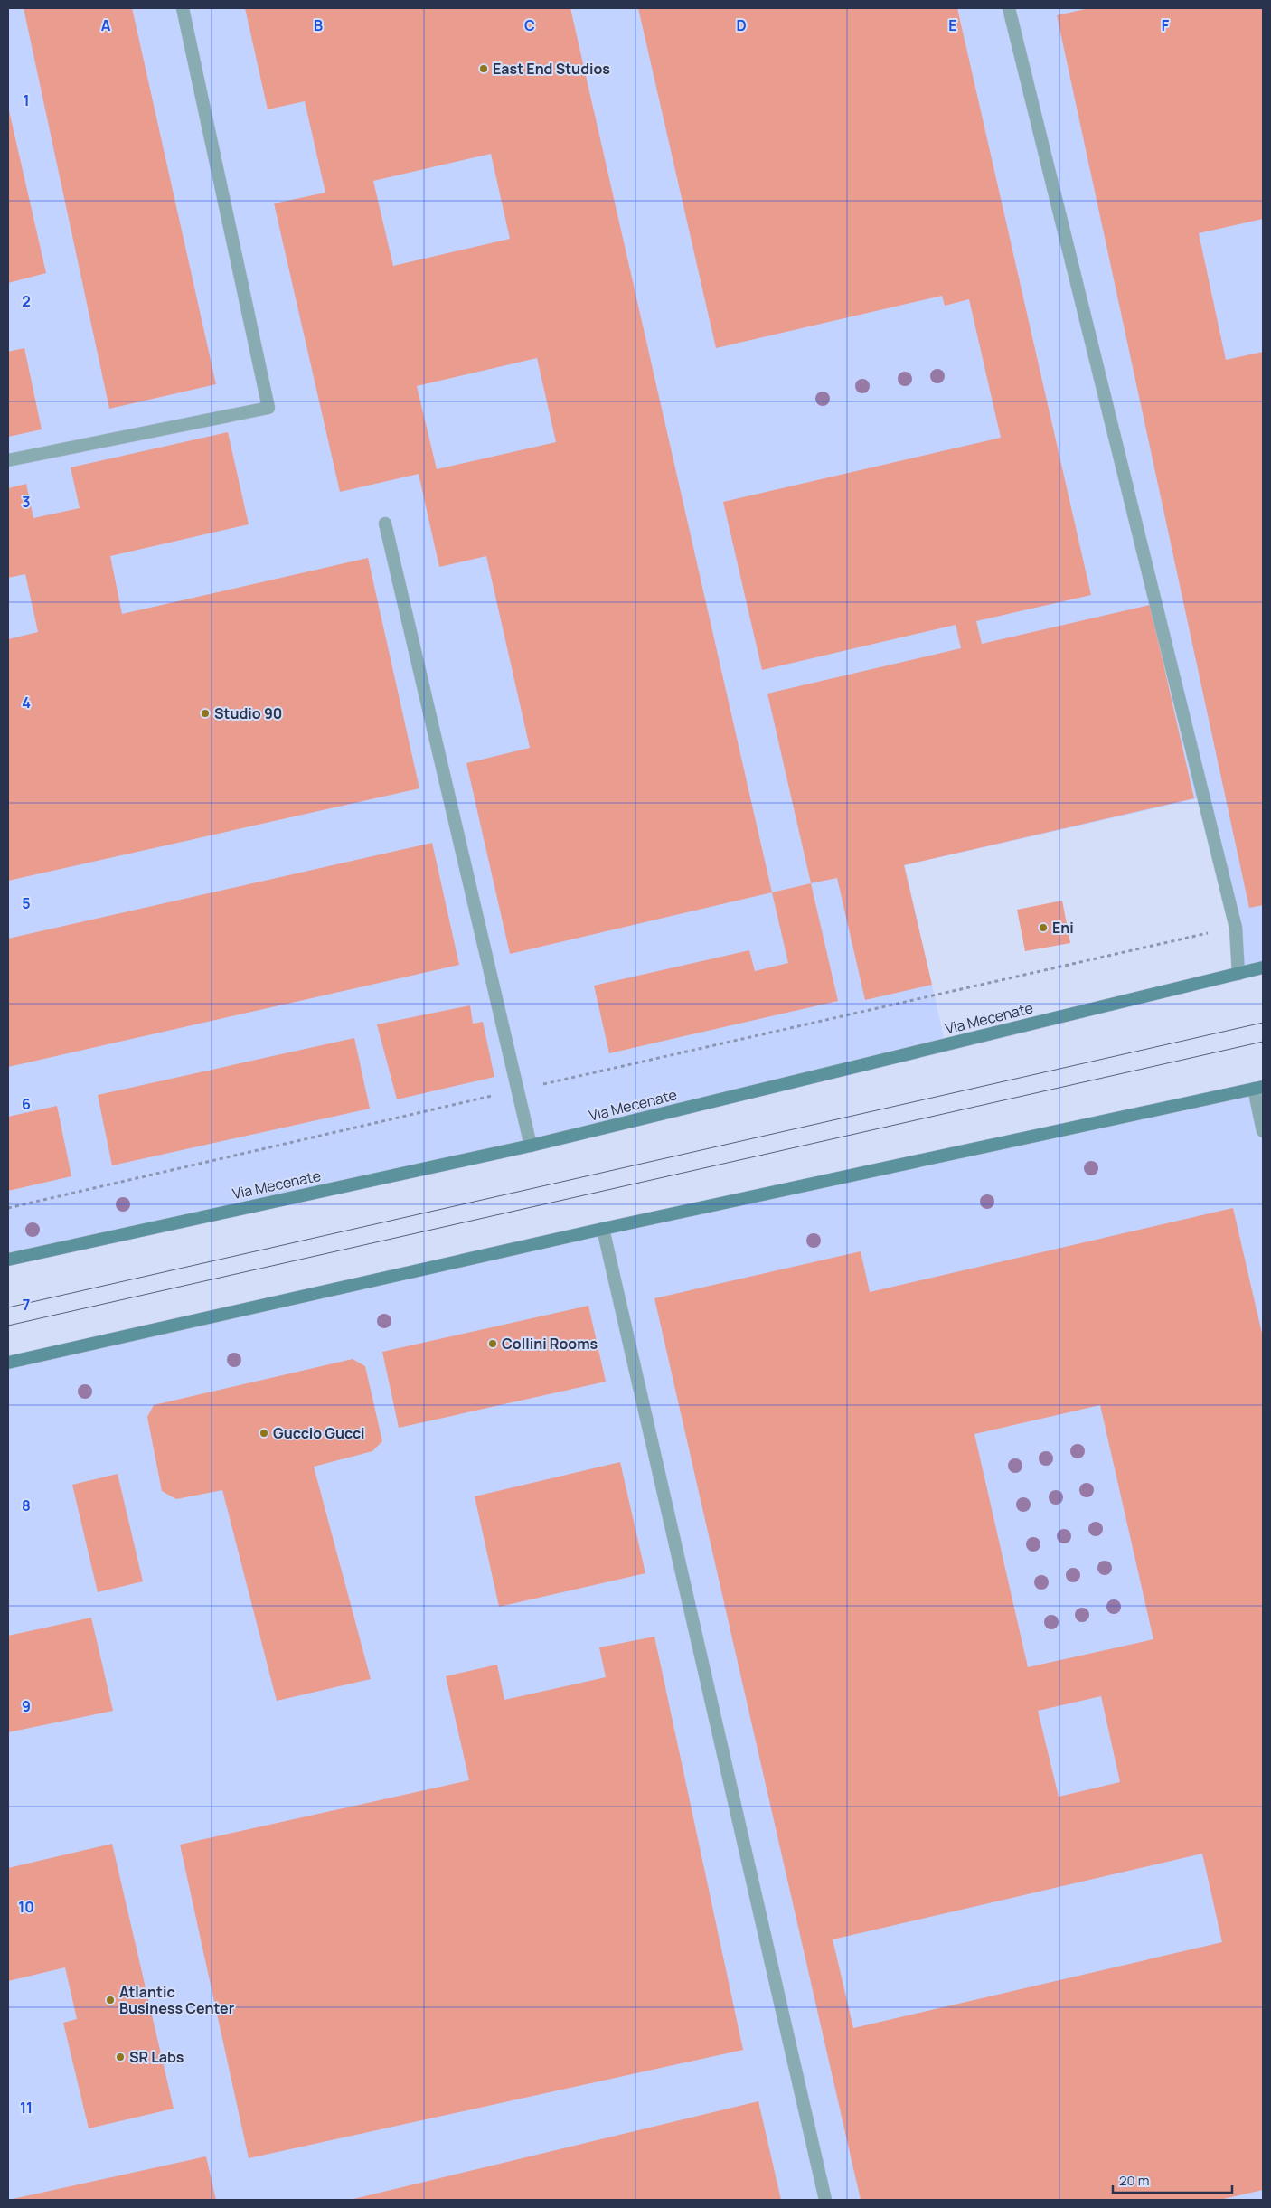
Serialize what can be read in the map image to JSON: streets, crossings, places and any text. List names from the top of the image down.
{
  "streets": {
    "main road": ["Via Mecenate"]
  },
  "places": [
    "East End Studios",
    "Studio 90",
    "Eni",
    "Collini Rooms",
    "Guccio Gucci",
    "Atlantic Business Center",
    "SR Labs"
  ],
  "scale_bar": "20 m",
  "grid": {
    "columns": [
      "A",
      "B",
      "C",
      "D",
      "E",
      "F"
    ],
    "rows": [
      "1",
      "2",
      "3",
      "4",
      "5",
      "6",
      "7",
      "8",
      "9",
      "10",
      "11"
    ]
  }
}
